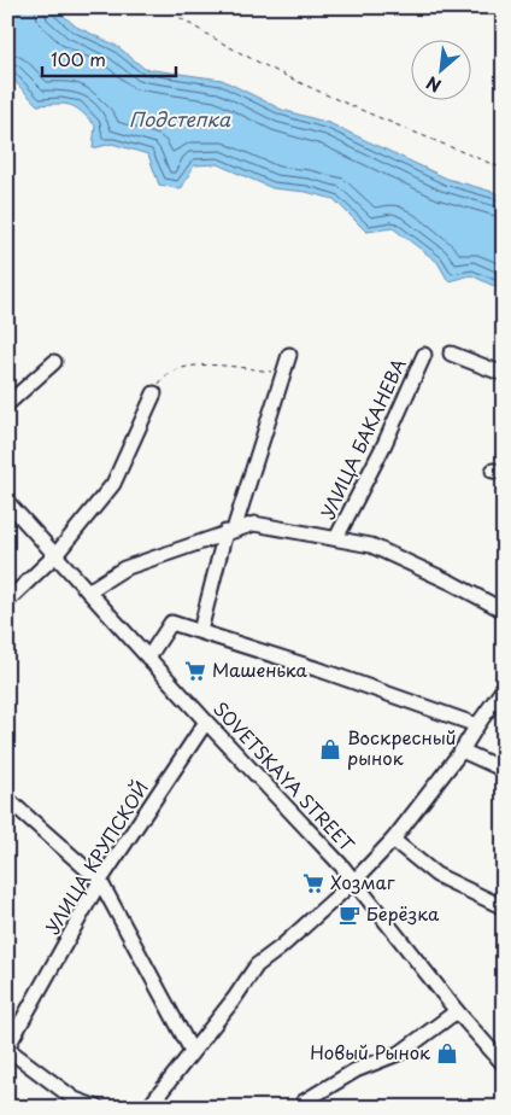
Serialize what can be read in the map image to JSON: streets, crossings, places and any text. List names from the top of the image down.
{
  "streets": {
    "street": ["УЛИЦА БАКАНЕВА", "SOVETSKAYA STREET", "УЛИЦА КРУПСКОЙ"]
  },
  "crossings": [
    ["SOVETSKAYA STREET", "УЛИЦА КРУПСКОЙ"]
  ],
  "water": ["Подстепка"],
  "places": {
    "supermarket": ["Машенька", "Хозмаг"],
    "shop": ["Воскресный рынок", "Новый Рынок"],
    "cafe": ["Берёзка"]
  },
  "scale_bar": "100 m",
  "north": "bottom left"
}
